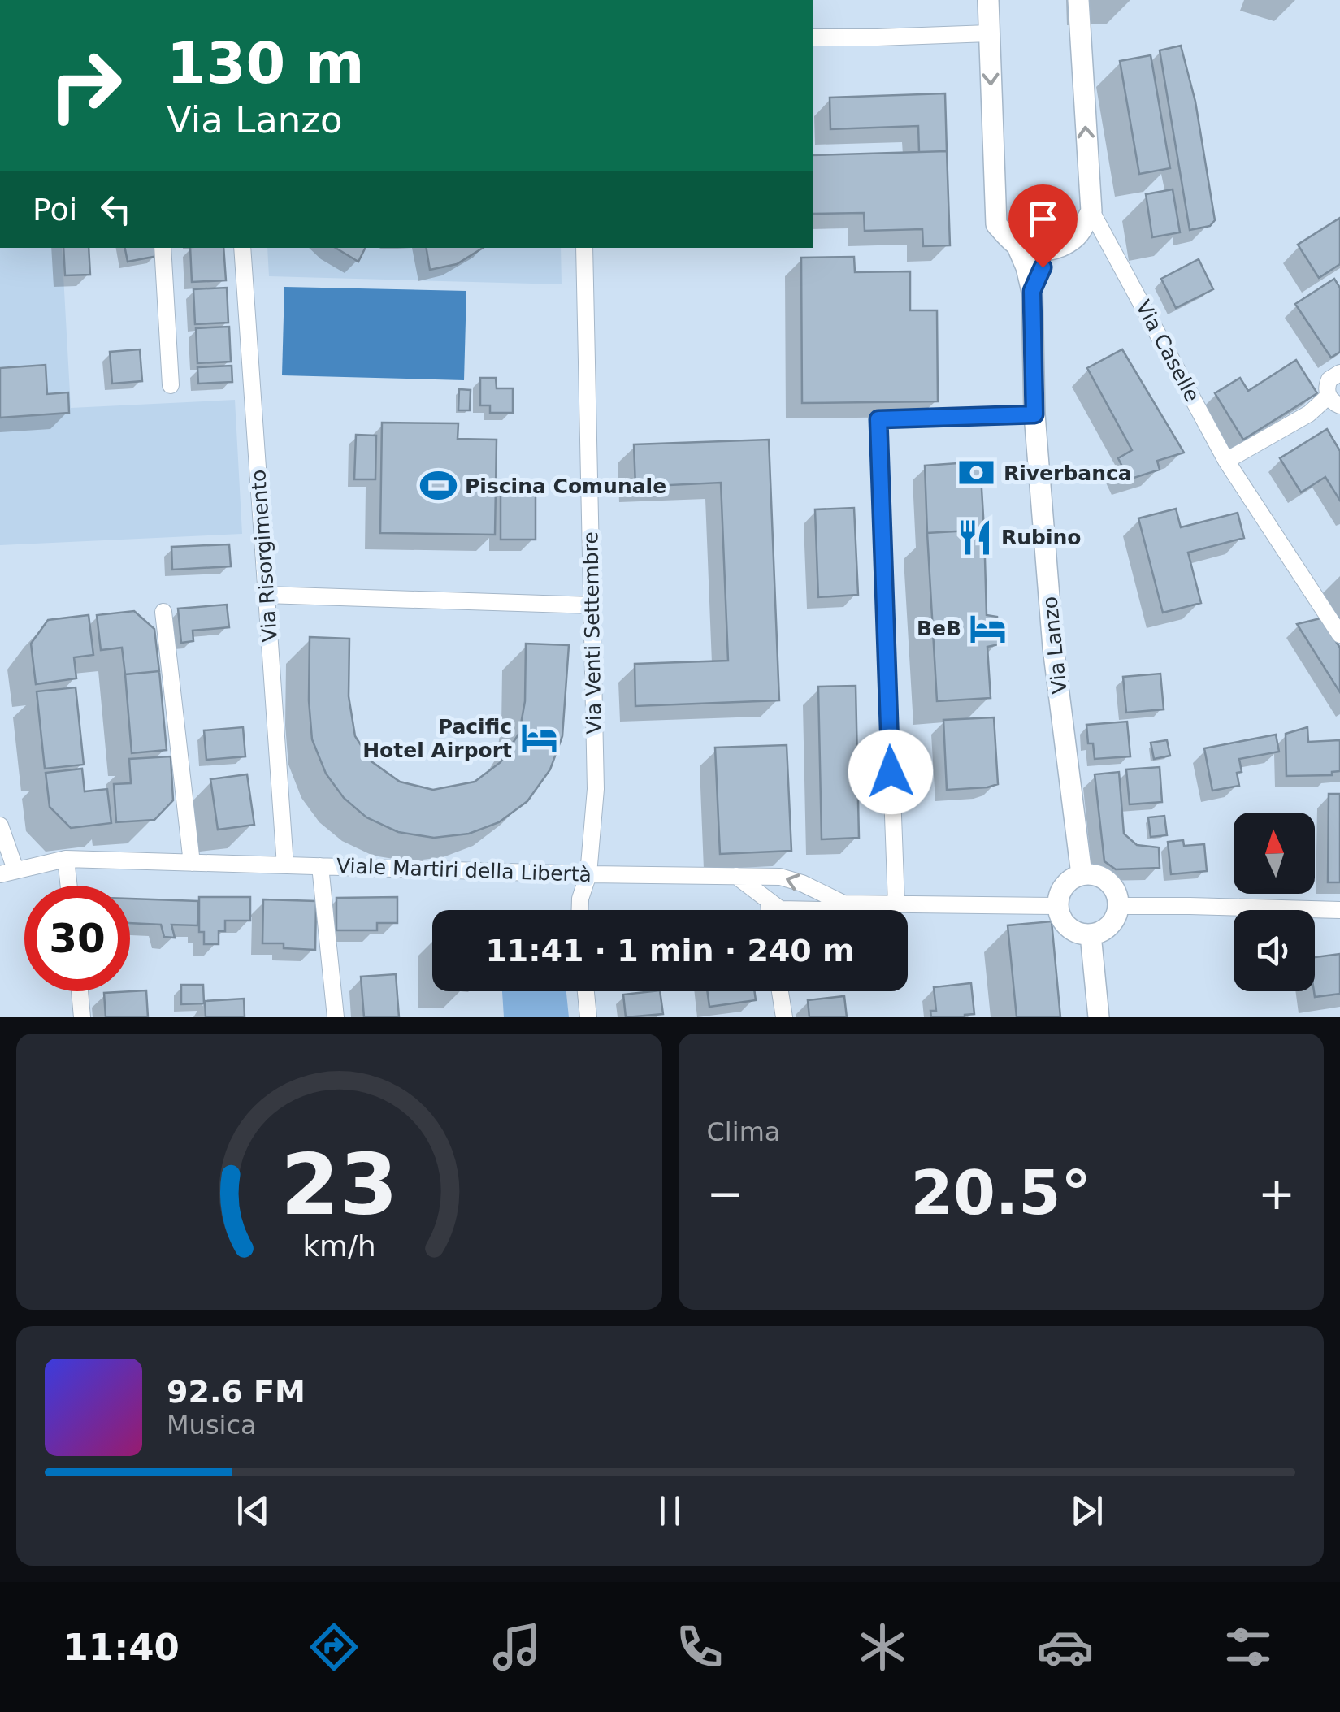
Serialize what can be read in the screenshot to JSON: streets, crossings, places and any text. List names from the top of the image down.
{
  "streets": {
    "street": [
      "Via Caselle",
      "Via Risorgimento",
      "Via Venti Settembre",
      "Via Lanzo",
      "Viale Martiri della Libertà"
    ]
  },
  "crossings": [
    ["Via Caselle", "Via Lanzo"],
    ["Via Risorgimento", "Viale Martiri della Libertà"],
    ["Via Venti Settembre", "Viale Martiri della Libertà"],
    ["Via Lanzo", "Viale Martiri della Libertà"]
  ],
  "places": {
    "bank": ["Riverbanca"],
    "sports": ["Piscina Comunale"],
    "restaurant": ["Rubino"],
    "hotel": ["BeB", "Pacific Hotel Airport"]
  },
  "north": "top",
  "page": {
    "turn": ["130 m", "Via Lanzo"],
    "then": "Poi",
    "limit": "30",
    "trip": "11:41 · 1 min · 240 m",
    "tile": "Clima",
    "heat": ["−", "20.5°", "+"],
    "song": ["92.6 FM", "Musica"],
    "tabs": "11:40",
    "gauge": ["23", "km/h"]
  }
}
